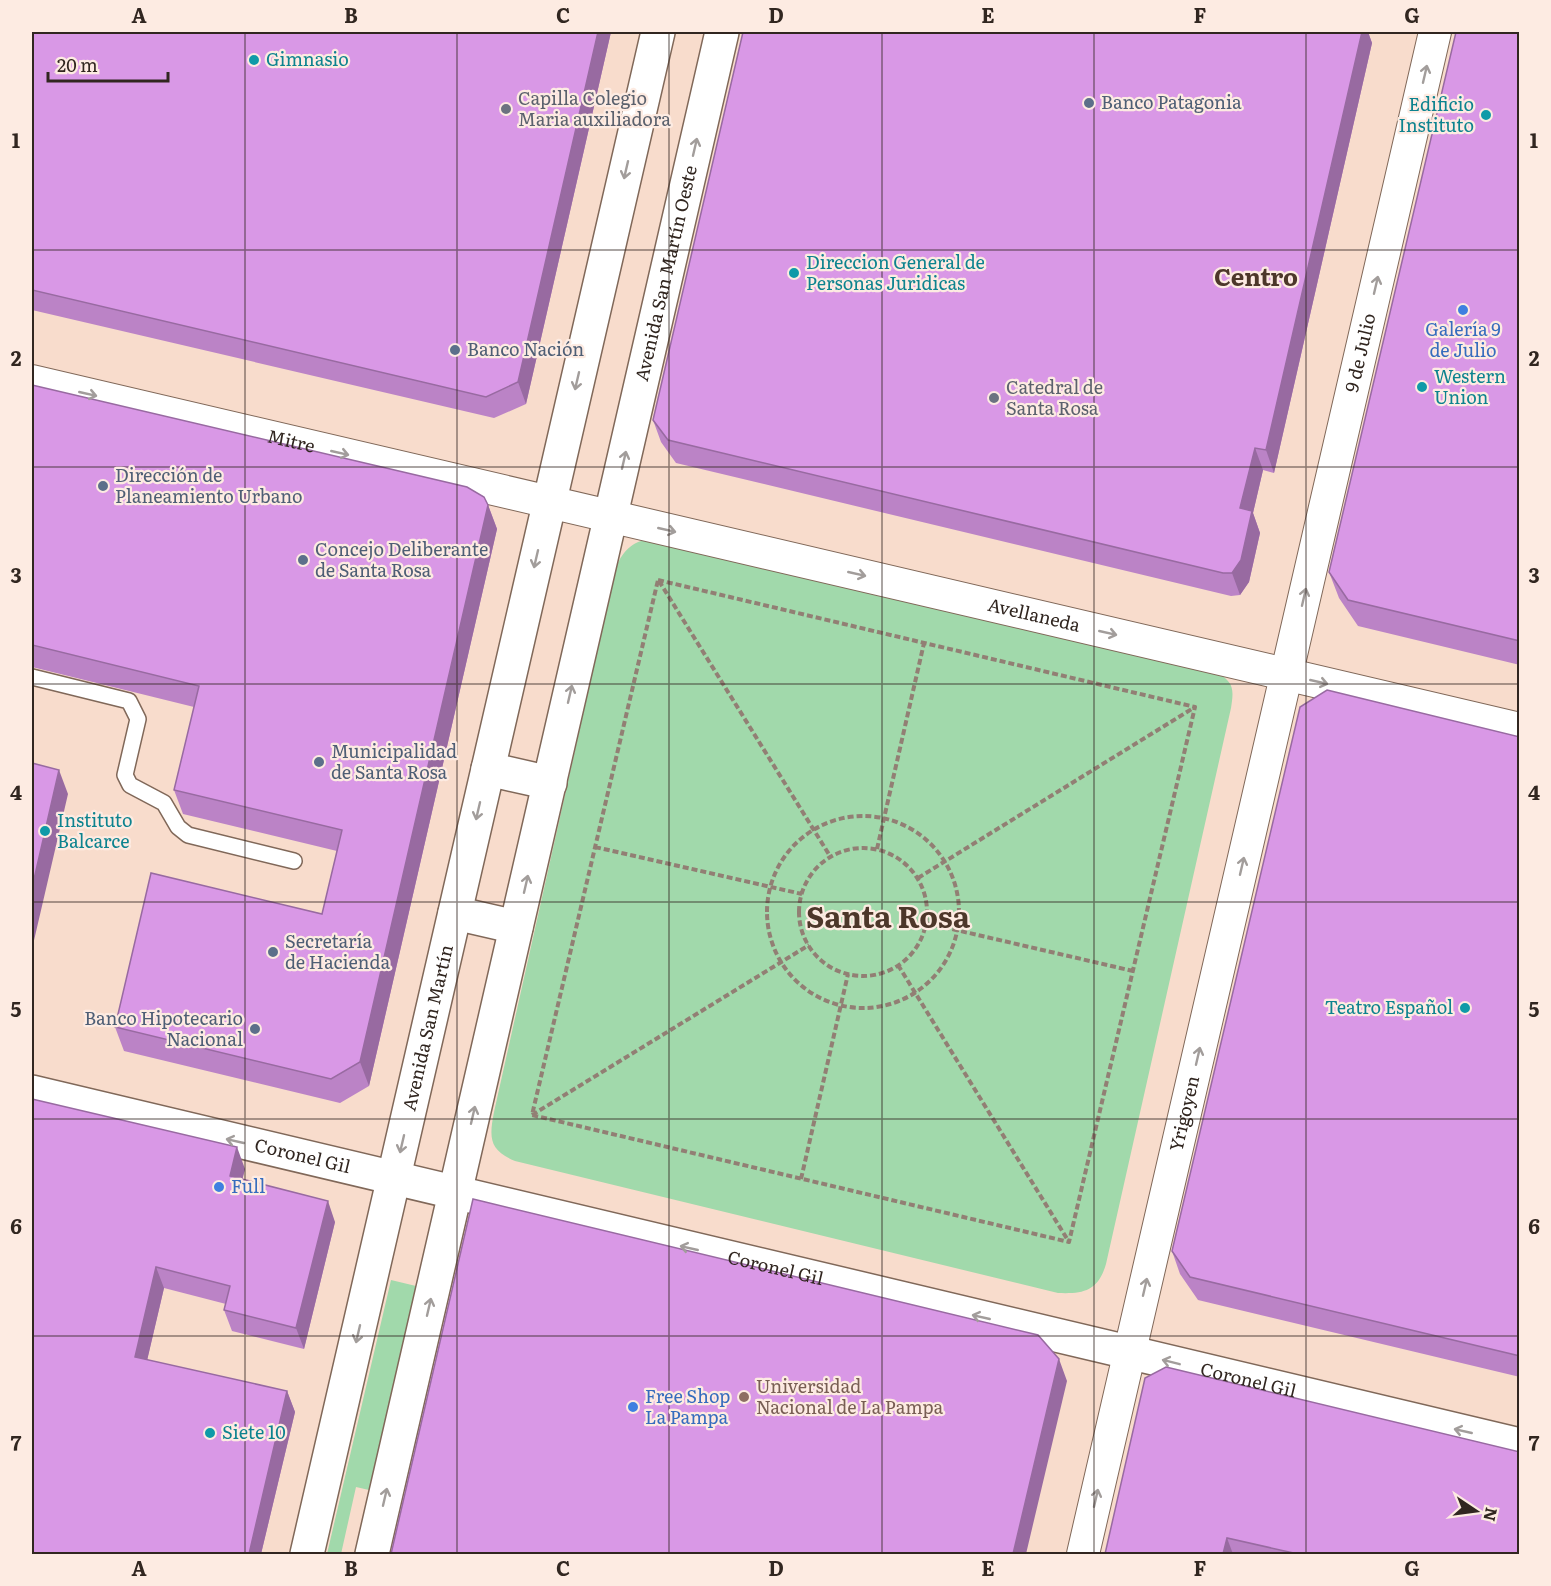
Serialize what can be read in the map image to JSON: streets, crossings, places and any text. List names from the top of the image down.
{
  "streets": {
    "main road": ["Avenida San Martín Oeste", "Avenida San Martín", "Coronel Gil"],
    "street": [
      "9 de Julio",
      "Mitre",
      "Avellaneda",
      "Yrigoyen"
    ]
  },
  "crossings": [
    ["Avenida San Martín Oeste", "Avellaneda"],
    ["9 de Julio", "Avellaneda"],
    ["9 de Julio", "Yrigoyen"],
    ["Mitre", "Avellaneda"],
    ["Mitre", "Avenida San Martín"],
    ["Avellaneda", "Avenida San Martín"],
    ["Avellaneda", "Yrigoyen"],
    ["Avenida San Martín", "Coronel Gil"],
    ["Yrigoyen", "Coronel Gil"]
  ],
  "one_way": [
    "9 de Julio",
    "Mitre",
    "Avellaneda",
    "Yrigoyen",
    "Coronel Gil"
  ],
  "districts": ["Centro", "Santa Rosa"],
  "places": [
    "Gimnasio",
    "Banco Patagonia",
    "Capilla Colegio Maria auxiliadora",
    "Edificio Instituto",
    "Direccion General de Personas Juridicas",
    "Galería 9 de Julio",
    "Banco Nación",
    "Western Union",
    "Catedral de Santa Rosa",
    "Dirección de Planeamiento Urbano",
    "Concejo Deliberante de Santa Rosa",
    "Municipalidad de Santa Rosa",
    "Instituto Balcarce",
    "Secretaría de Hacienda",
    "Teatro Español",
    "Banco Hipotecario Nacional",
    "Full",
    "Universidad Nacional de La Pampa",
    "Free Shop La Pampa",
    "Siete 10"
  ],
  "scale_bar": "20 m",
  "north": "right",
  "grid": {
    "columns": [
      "A",
      "B",
      "C",
      "D",
      "E",
      "F",
      "G"
    ],
    "rows": [
      "1",
      "2",
      "3",
      "4",
      "5",
      "6",
      "7"
    ]
  }
}
